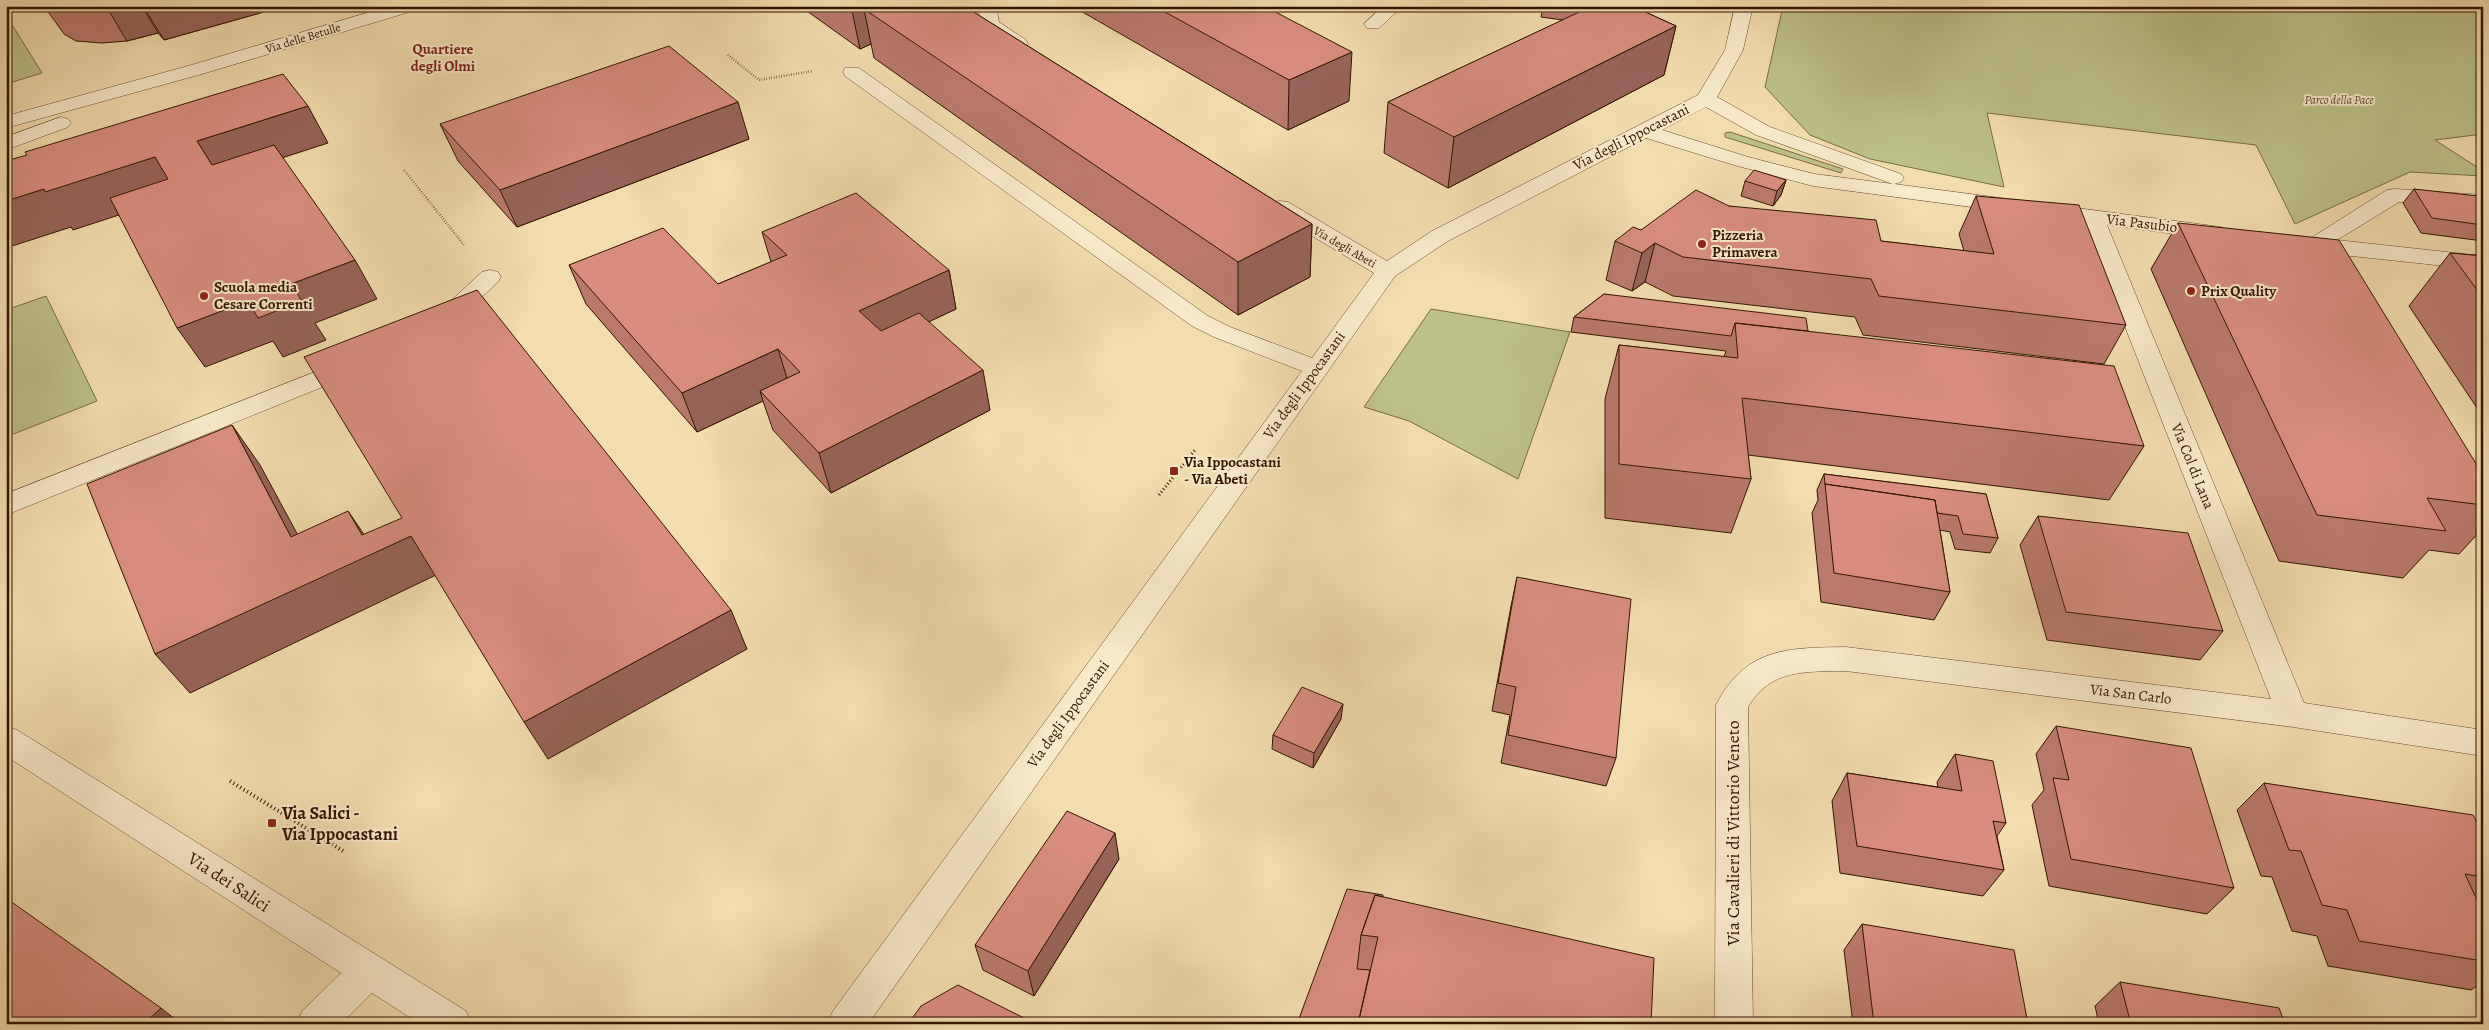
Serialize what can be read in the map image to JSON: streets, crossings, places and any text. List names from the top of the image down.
{
  "streets": {
    "street": [
      "Via delle Betulle",
      "Via degli Ippocastani",
      "Via Pasubio",
      "Via degli Abeti",
      "Via Col di Lana",
      "Via San Carlo",
      "Via Cavalieri di Vittorio Veneto",
      "Via dei Salici"
    ]
  },
  "crossings": [
    ["Via degli Ippocastani", "Via degli Abeti"],
    ["Via Pasubio", "Via Col di Lana"],
    ["Via Col di Lana", "Via San Carlo"],
    ["Via San Carlo", "Via Cavalieri di Vittorio Veneto"]
  ],
  "districts": ["Quartiere degli Olmi"],
  "parks": ["Parco della Pace"],
  "places": {
    "other": ["Pizzeria Primavera", "Prix Quality", "Scuola media Cesare Correnti"],
    "transit": ["Via Ippocastani - Via Abeti", "Via Salici - Via Ippocastani"]
  }
}
